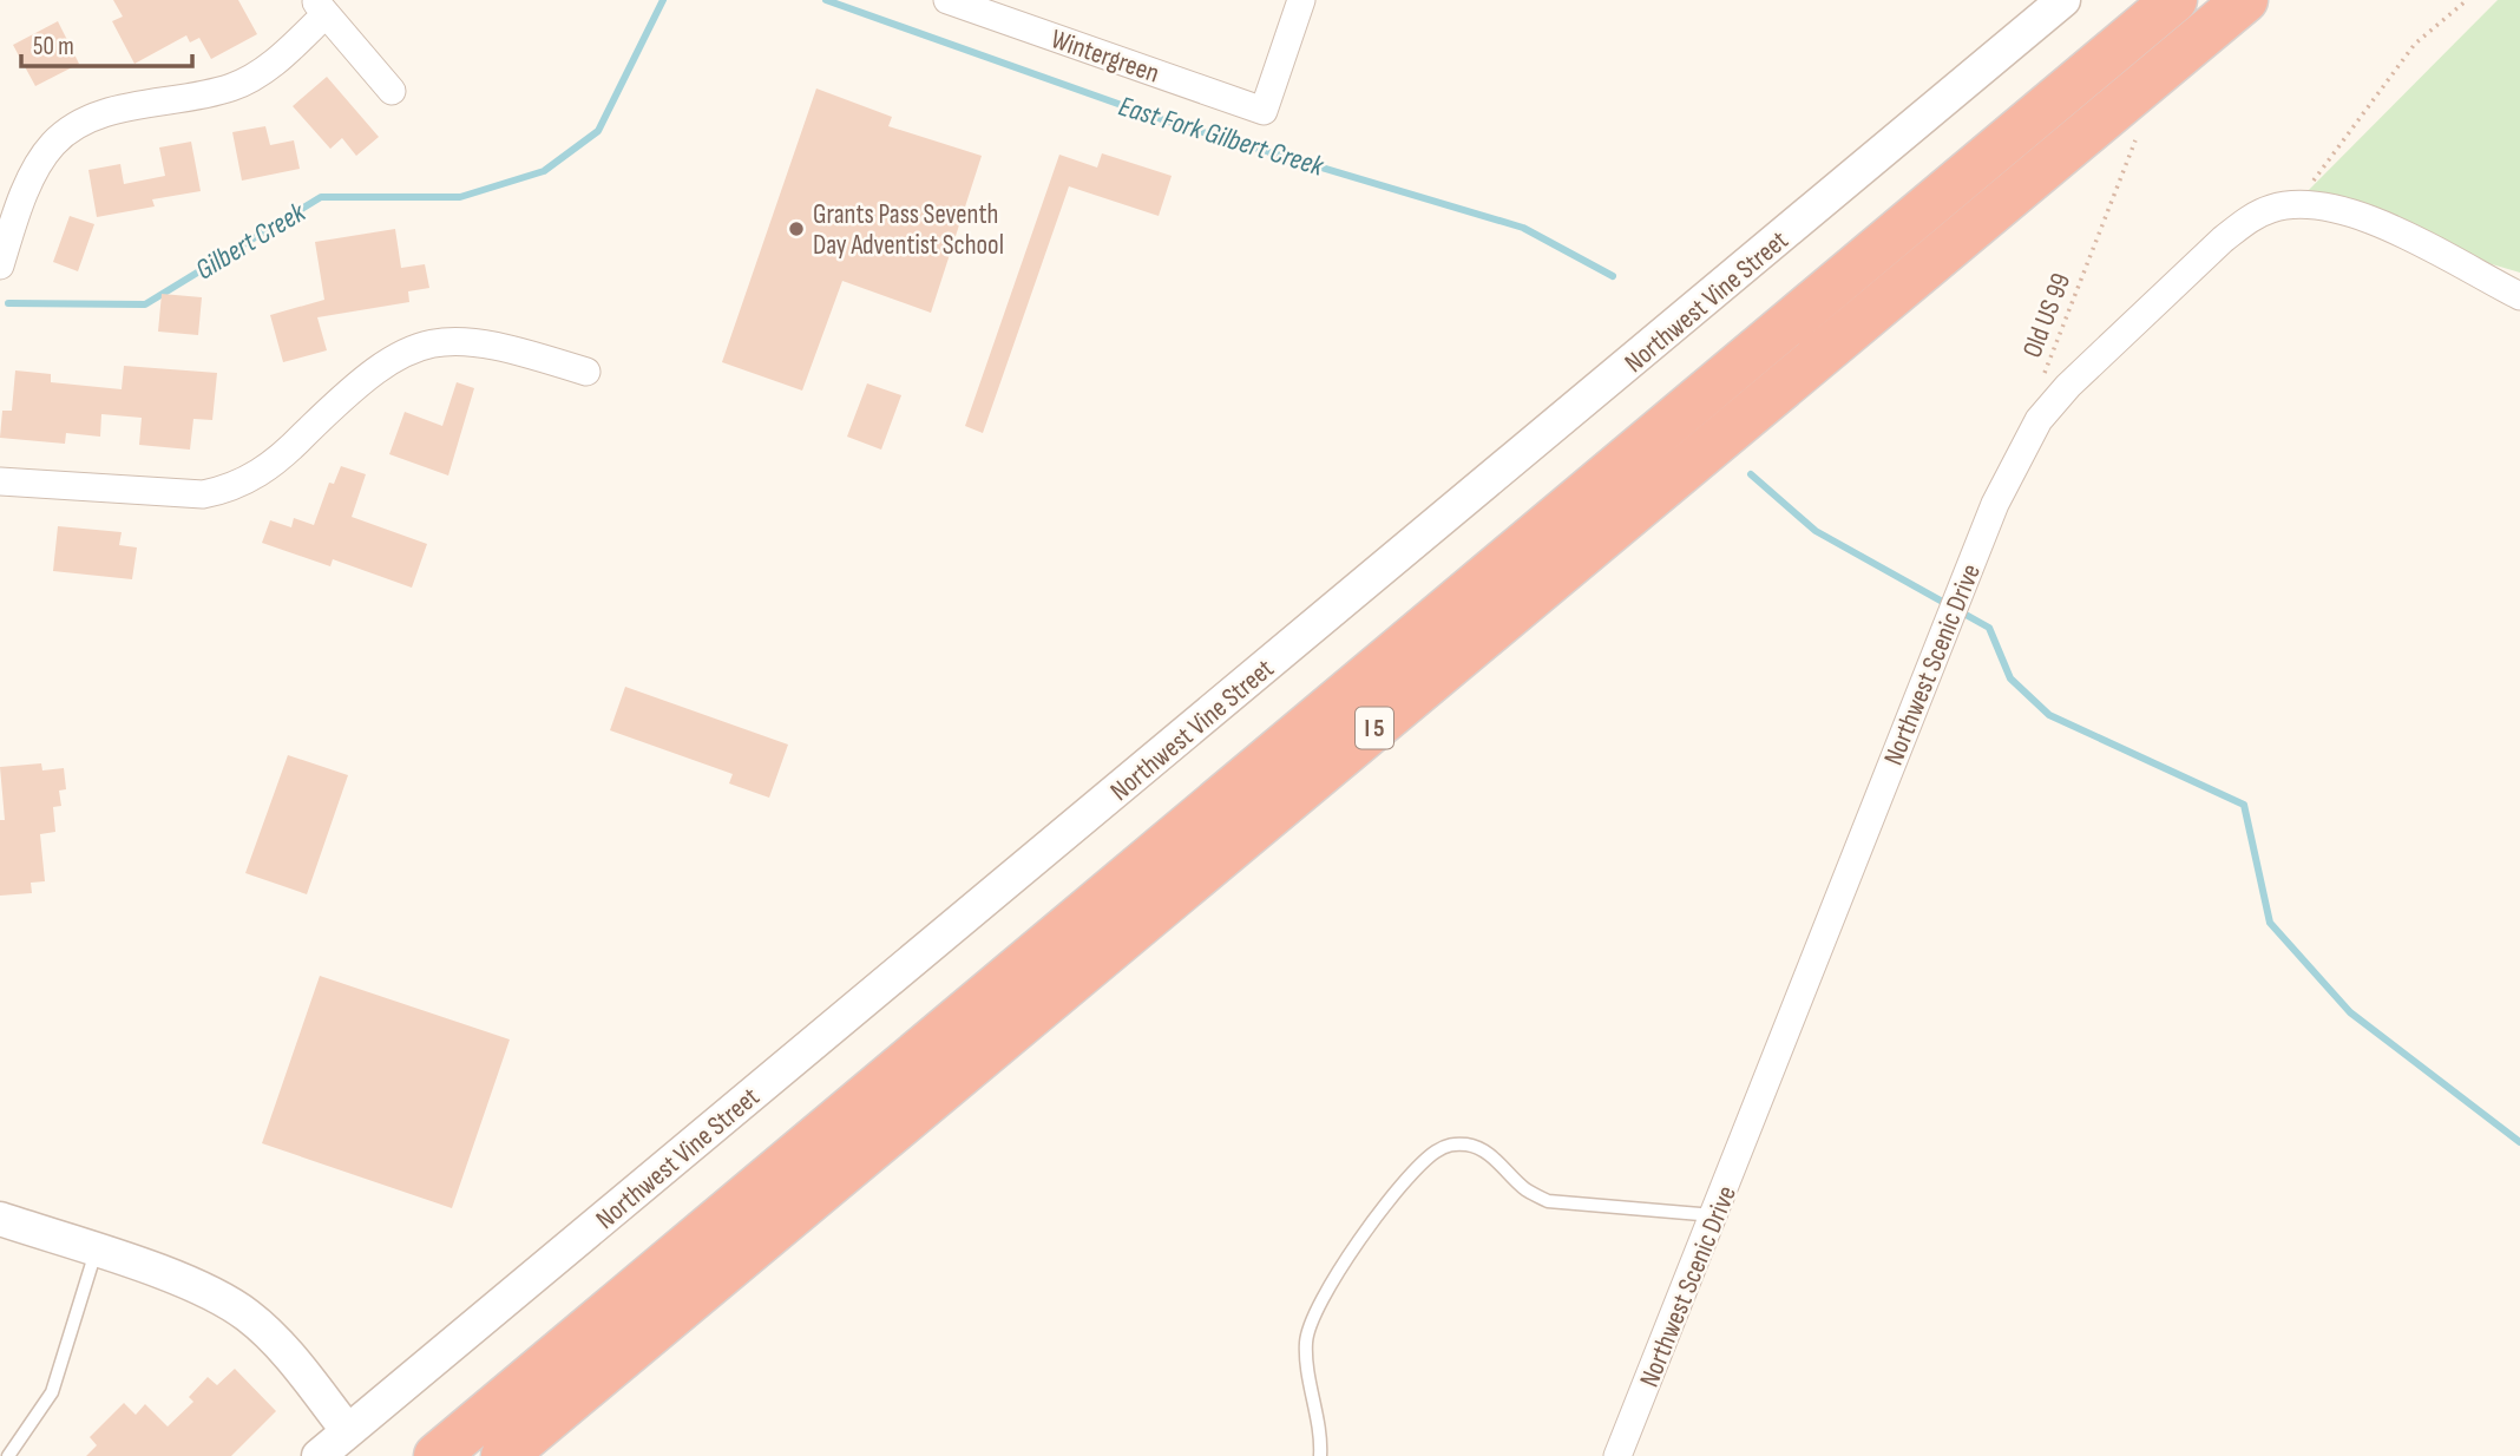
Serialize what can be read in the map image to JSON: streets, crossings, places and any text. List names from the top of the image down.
{
  "streets": {
    "highway": ["I 5"],
    "street": ["Wintergreen", "Northwest Vine Street", "Northwest Scenic Drive"],
    "path": ["Old US 99"]
  },
  "water": ["East Fork Gilbert Creek", "Gilbert Creek"],
  "places": ["Grants Pass Seventh Day Adventist School"],
  "scale_bar": "50 m"
}
